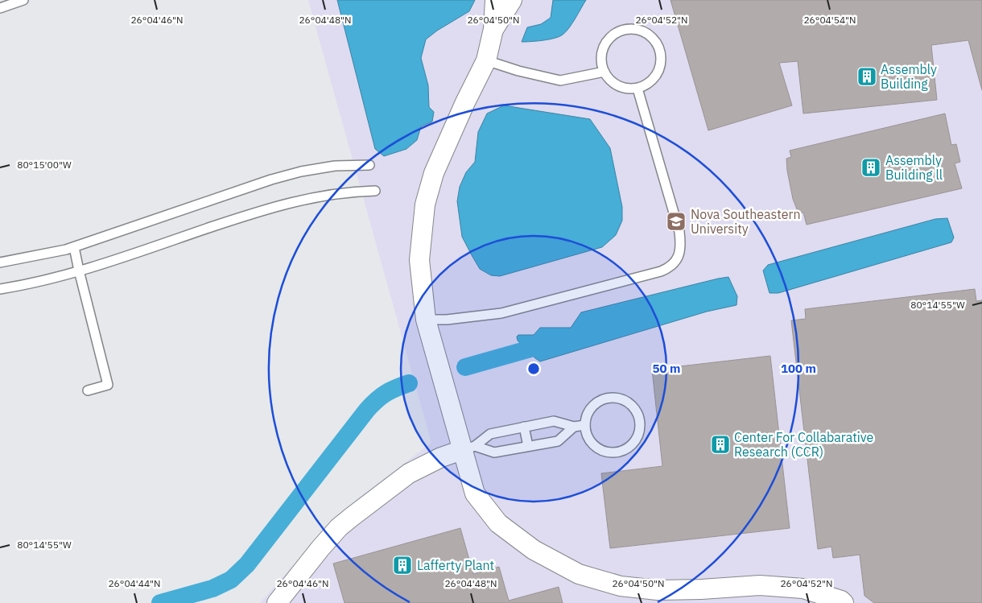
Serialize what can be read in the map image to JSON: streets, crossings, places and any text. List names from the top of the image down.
{
  "places": {
    "building": [
      "Assembly Building",
      "Assembly Building ll",
      "Center For Collabarative Research (CCR)",
      "Lafferty Plant"
    ],
    "school or university": ["Nova Southeastern University"]
  },
  "coordinates": [
    "26°04'46\"N",
    "26°04'48\"N",
    "26°04'50\"N",
    "26°04'52\"N",
    "26°04'54\"N",
    "80°15'00\"W",
    "80°14'55\"W",
    "26°04'44\"N"
  ],
  "rings": ["50 m", "100 m"]
}
